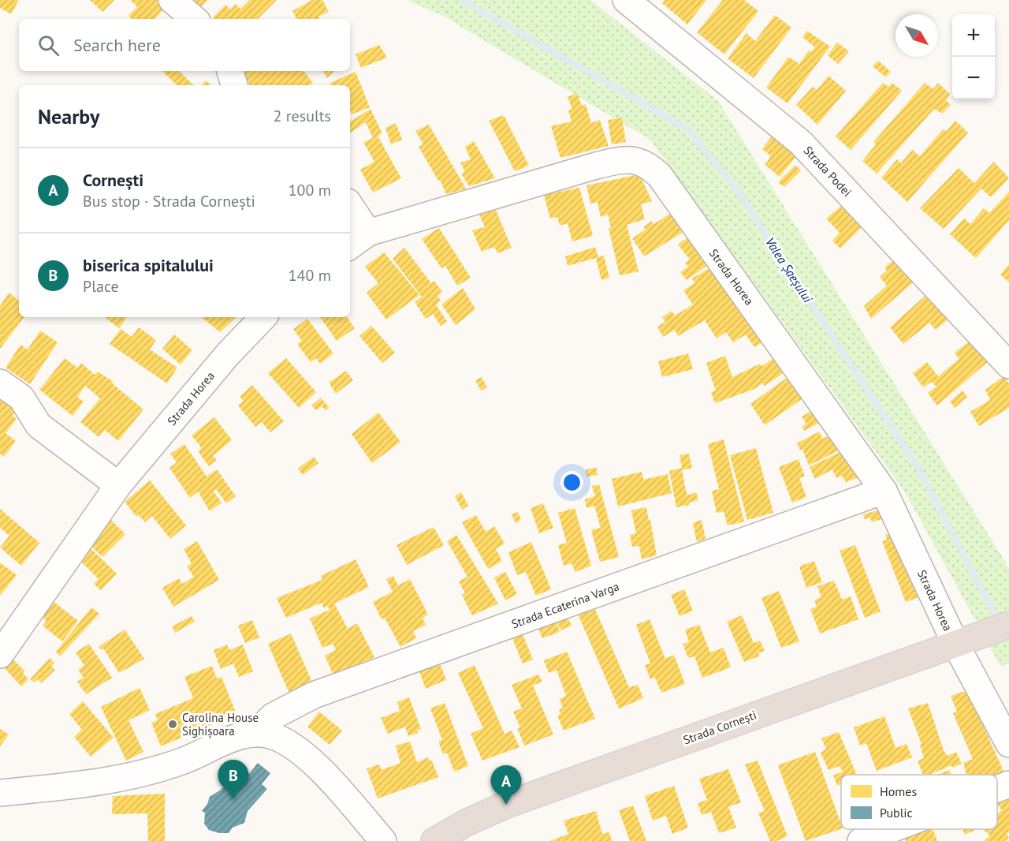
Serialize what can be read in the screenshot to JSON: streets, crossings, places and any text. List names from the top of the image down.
{
  "streets": {
    "highway": ["Strada Cornești"],
    "street": ["Strada Podei", "Strada Horea", "Strada Ecaterina Varga"]
  },
  "crossings": [
    ["Strada Horea", "Strada Ecaterina Varga"],
    ["Strada Horea", "Strada Cornești"]
  ],
  "water": ["Valea Șaeșului"],
  "places": ["Carolina House Sighișoara"],
  "legend": ["Homes", "Public"],
  "north": "bottom right",
  "page": {
    "map_buttons": ["+", "−"],
    "search": "Search here",
    "heading": ["Nearby", "2 results"],
    "list": [
      {
        "mark": "A",
        "name": "Cornești",
        "note": "Bus stop · Strada Cornești",
        "value": "100 m"
      },
      {
        "mark": "B",
        "name": "biserica spitalului",
        "note": "Place",
        "value": "140 m"
      }
    ],
    "pins": ["B", "A"]
  }
}
